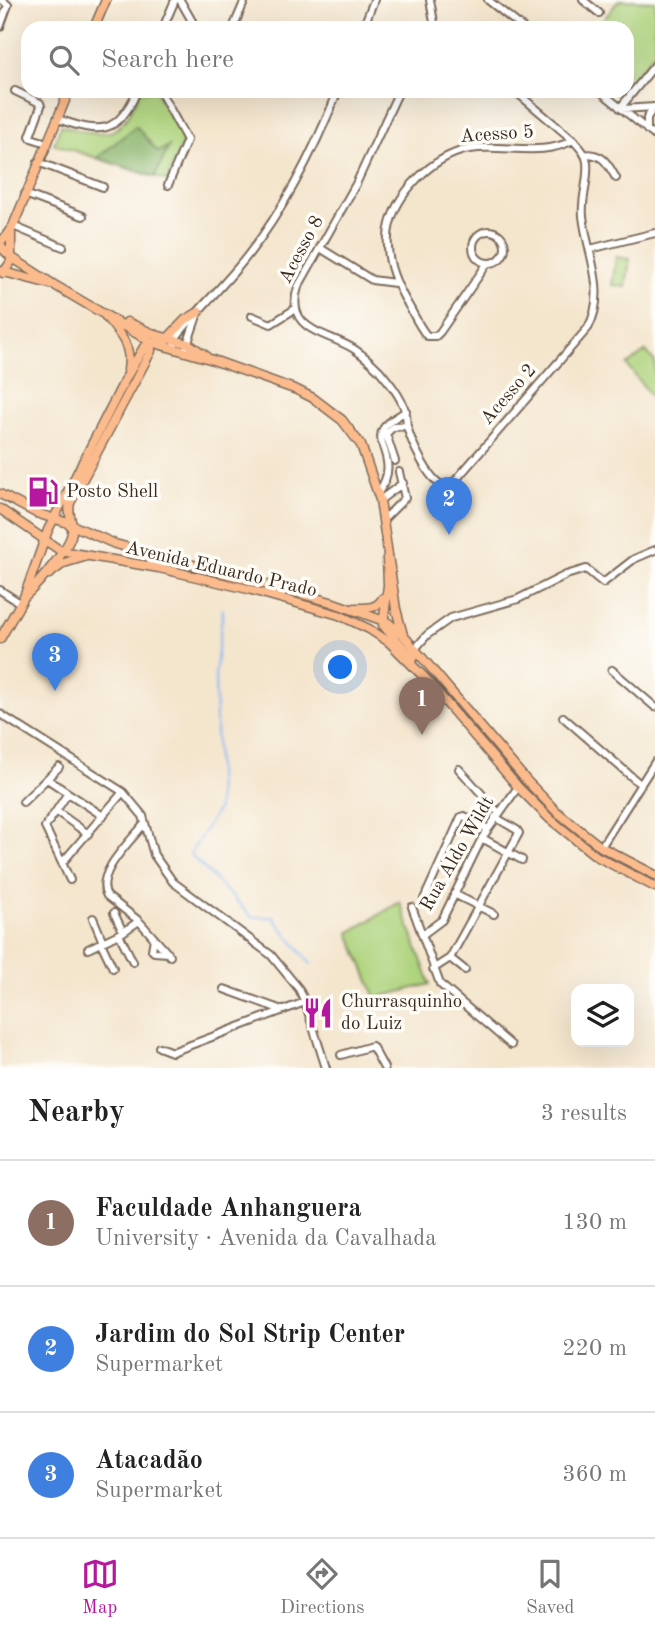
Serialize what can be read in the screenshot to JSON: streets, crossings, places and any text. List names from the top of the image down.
{
  "streets": {
    "main road": ["Avenida Eduardo Prado"],
    "street": [
      "Acesso 5",
      "Acesso 8",
      "Acesso 2",
      "Rua Aldo Wildt"
    ]
  },
  "crossings": [
    ["Acesso 8", "Acesso 2"]
  ],
  "places": {
    "fuel station": ["Posto Shell"],
    "restaurant": ["Churrasquinho do Luiz"]
  },
  "page": {
    "search": "Search here",
    "pins": ["2", "3", "1"],
    "heading": ["Nearby", "3 results"],
    "list": [
      {
        "mark": "1",
        "name": "Faculdade Anhanguera",
        "note": "University · Avenida da Cavalhada",
        "value": "130 m"
      },
      {
        "mark": "2",
        "name": "Jardim do Sol Strip Center",
        "note": "Supermarket",
        "value": "220 m"
      },
      {
        "mark": "3",
        "name": "Atacadão",
        "note": "Supermarket",
        "value": "360 m"
      }
    ],
    "nav": ["Map", "Directions", "Saved"]
  }
}
